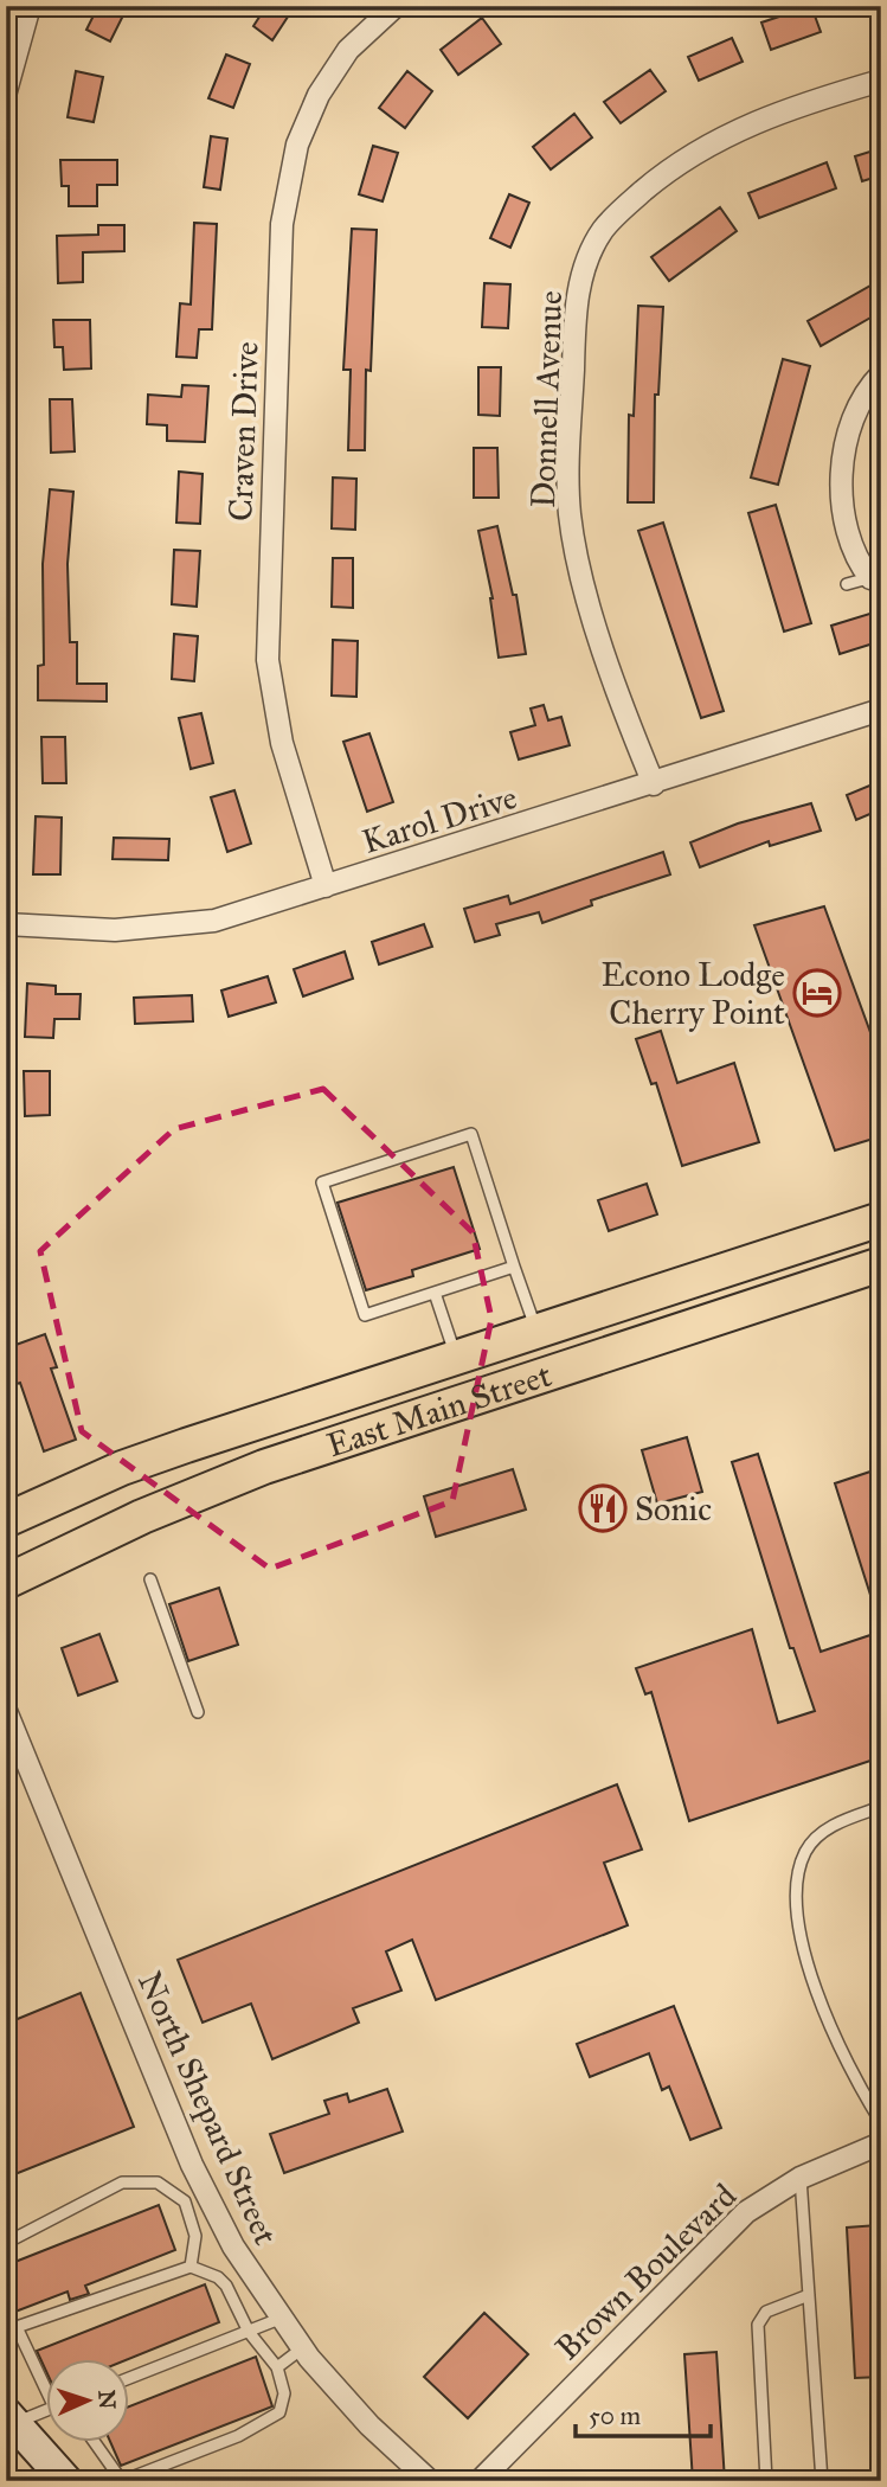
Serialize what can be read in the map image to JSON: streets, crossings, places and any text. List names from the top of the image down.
{
  "streets": {
    "main road": ["East Main Street"],
    "street": [
      "Donnell Avenue",
      "Craven Drive",
      "Karol Drive",
      "North Shepard Street",
      "Brown Boulevard"
    ]
  },
  "crossings": [
    ["Donnell Avenue", "Karol Drive"],
    ["Craven Drive", "Karol Drive"]
  ],
  "places": {
    "hotel": ["Econo Lodge Cherry Point"],
    "restaurant": ["Sonic"]
  },
  "scale_bar": "50 m",
  "north": "right"
}
